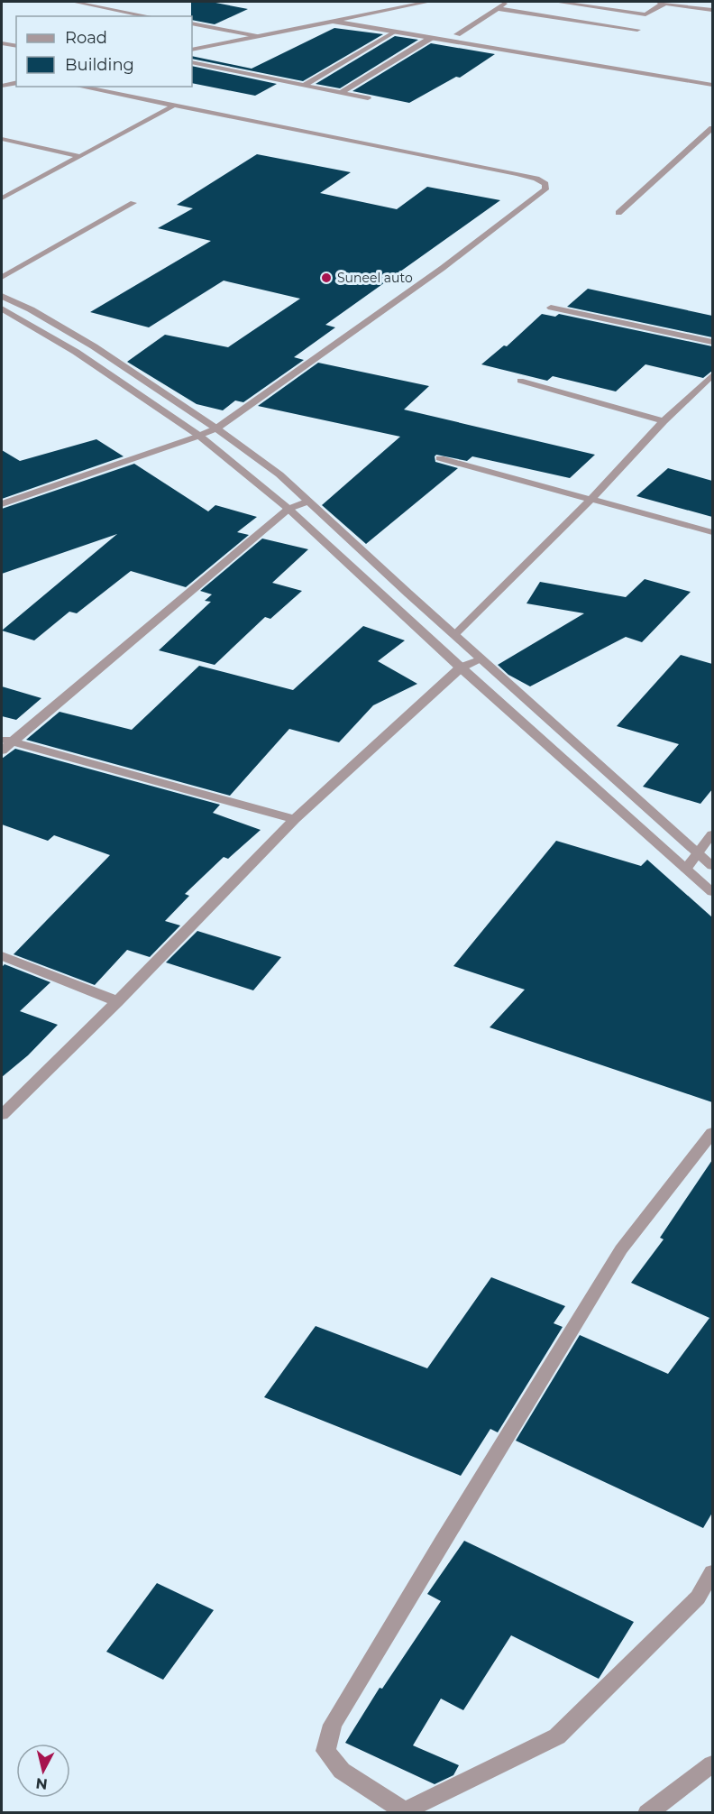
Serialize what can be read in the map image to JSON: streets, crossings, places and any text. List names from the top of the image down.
{
  "places": ["Suneel auto"],
  "legend": ["Road", "Building"],
  "north": "bottom"
}
